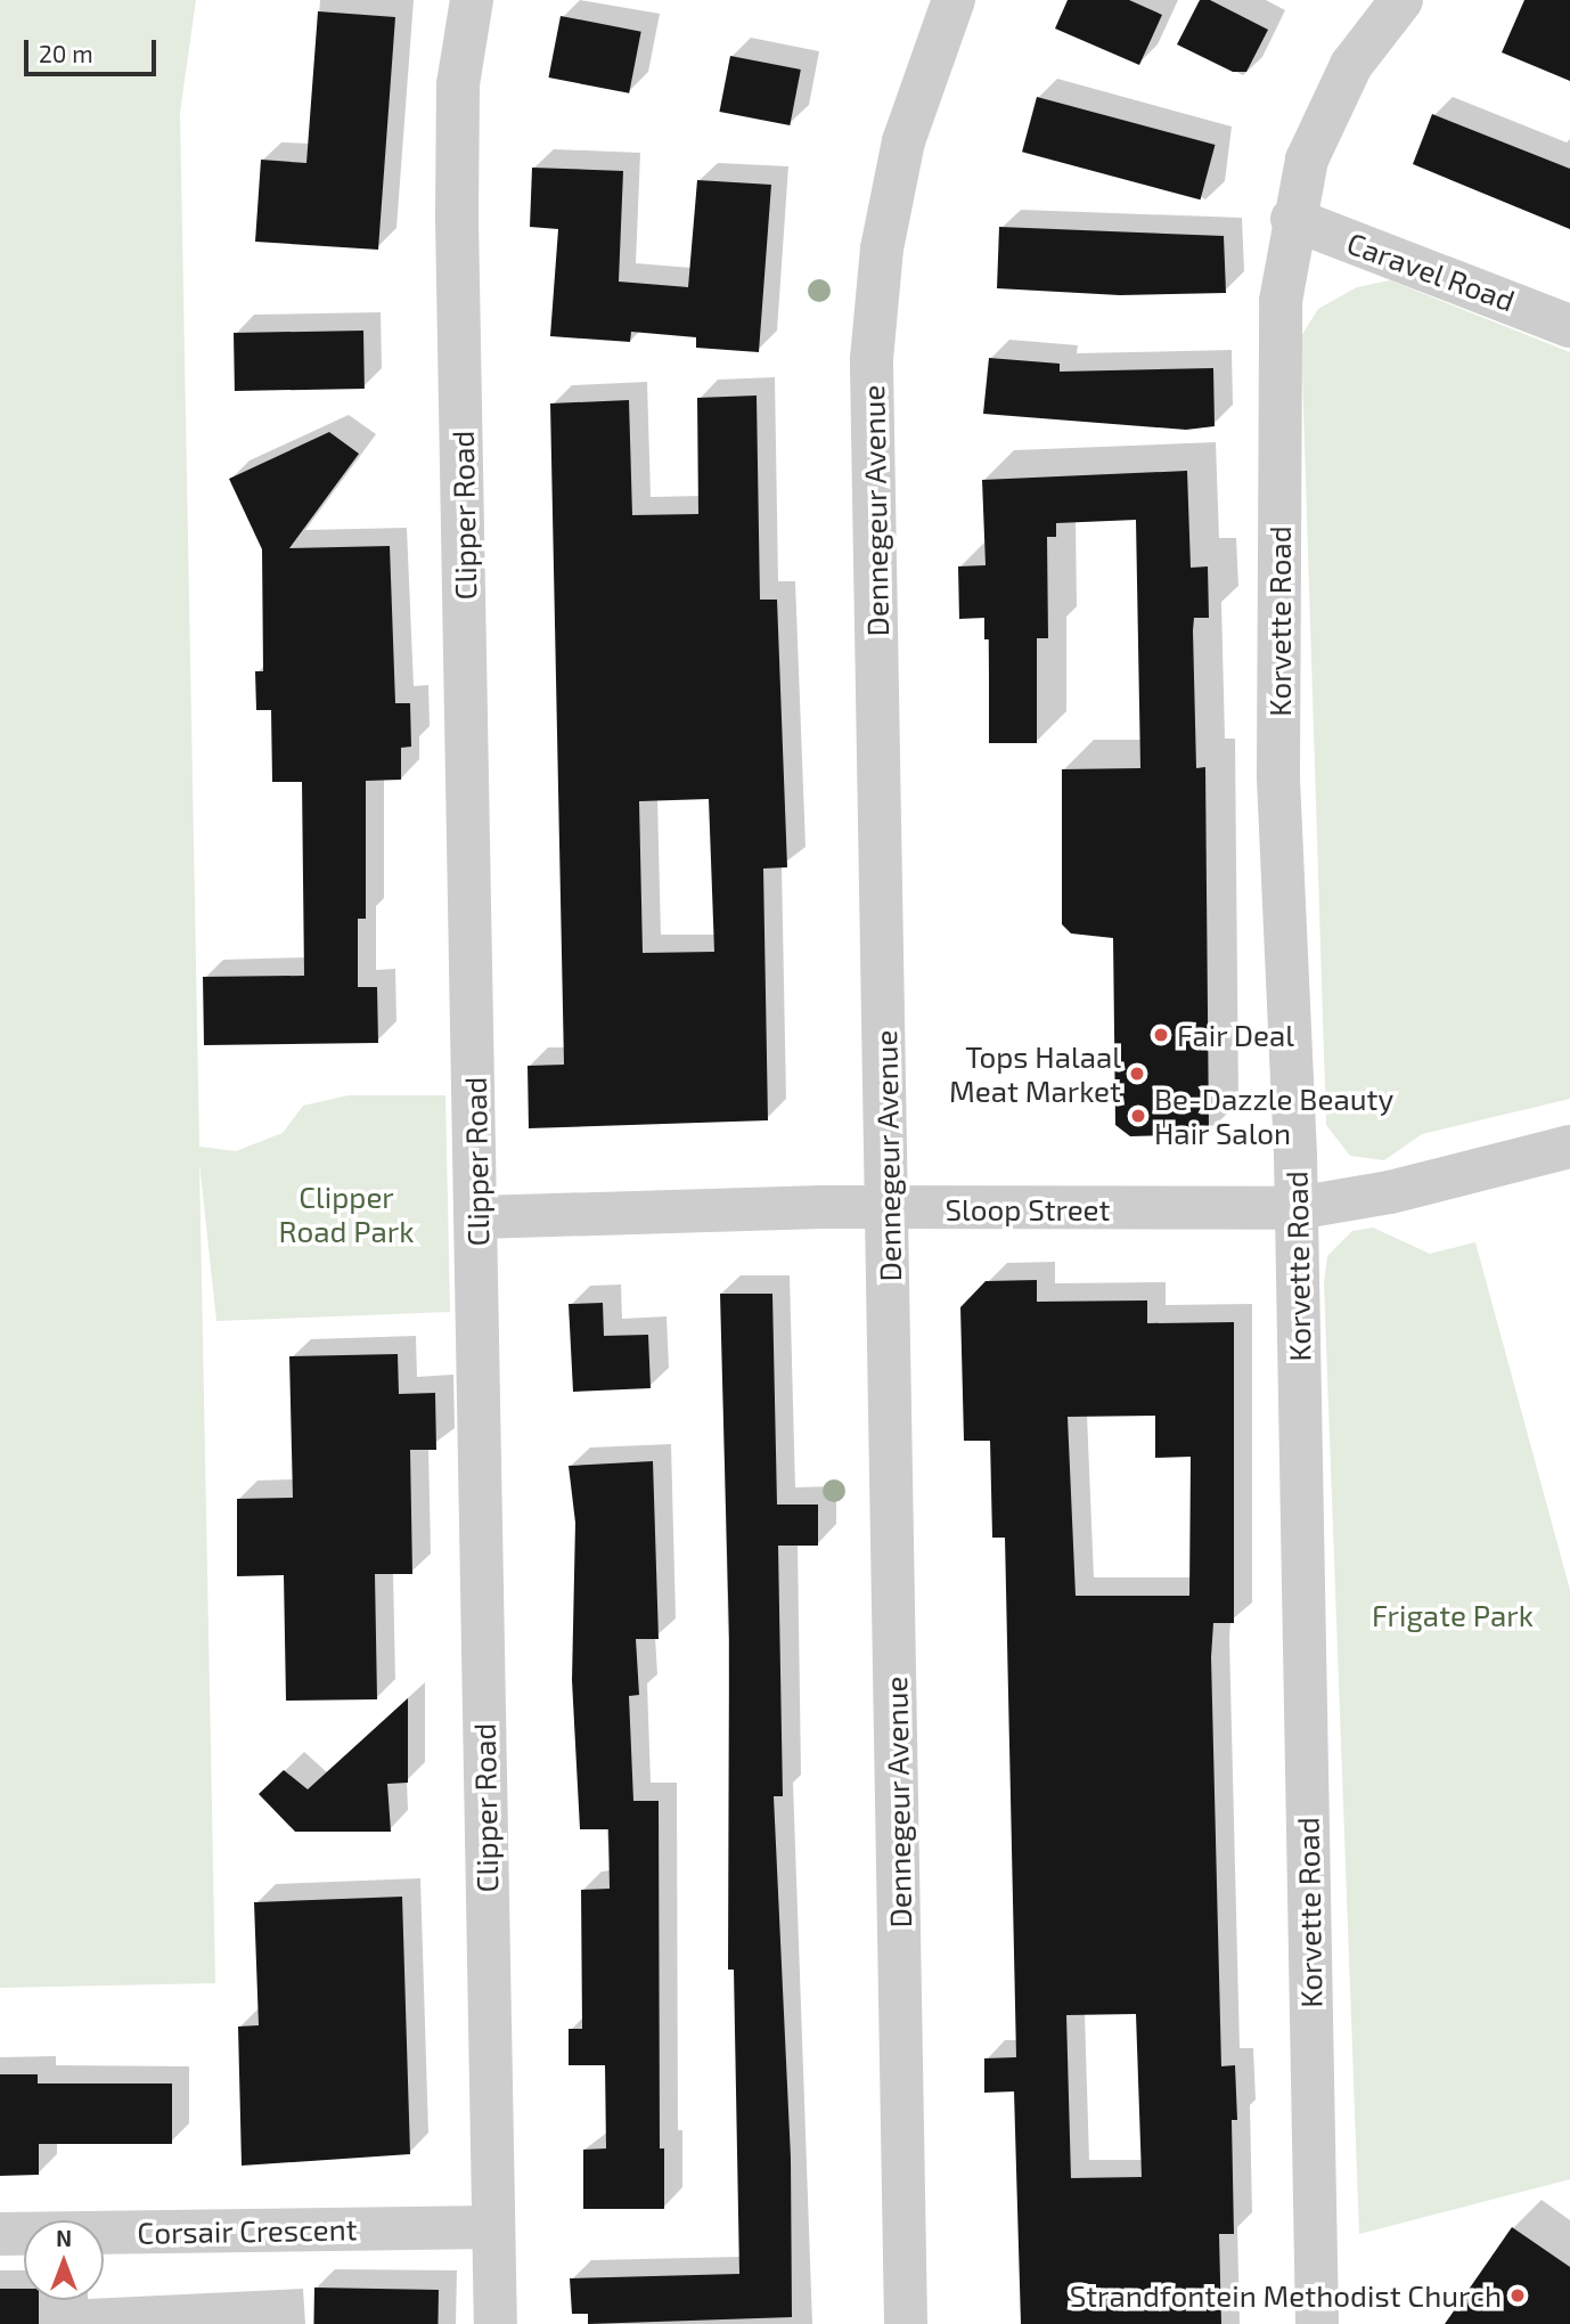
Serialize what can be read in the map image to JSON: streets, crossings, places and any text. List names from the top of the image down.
{
  "streets": {
    "street": [
      "Caravel Road",
      "Dennegeur Avenue",
      "Clipper Road",
      "Korvette Road",
      "Sloop Street",
      "Corsair Crescent"
    ]
  },
  "crossings": [
    ["Caravel Road", "Korvette Road"],
    ["Dennegeur Avenue", "Sloop Street"],
    ["Clipper Road", "Sloop Street"],
    ["Clipper Road", "Corsair Crescent"],
    ["Korvette Road", "Sloop Street"]
  ],
  "parks": ["Clipper Road Park", "Frigate Park"],
  "places": [
    "Fair Deal",
    "Tops Halaal Meat Market",
    "Be-Dazzle Beauty Hair Salon",
    "Strandfontein Methodist Church"
  ],
  "scale_bar": "20 m",
  "north": "top"
}
